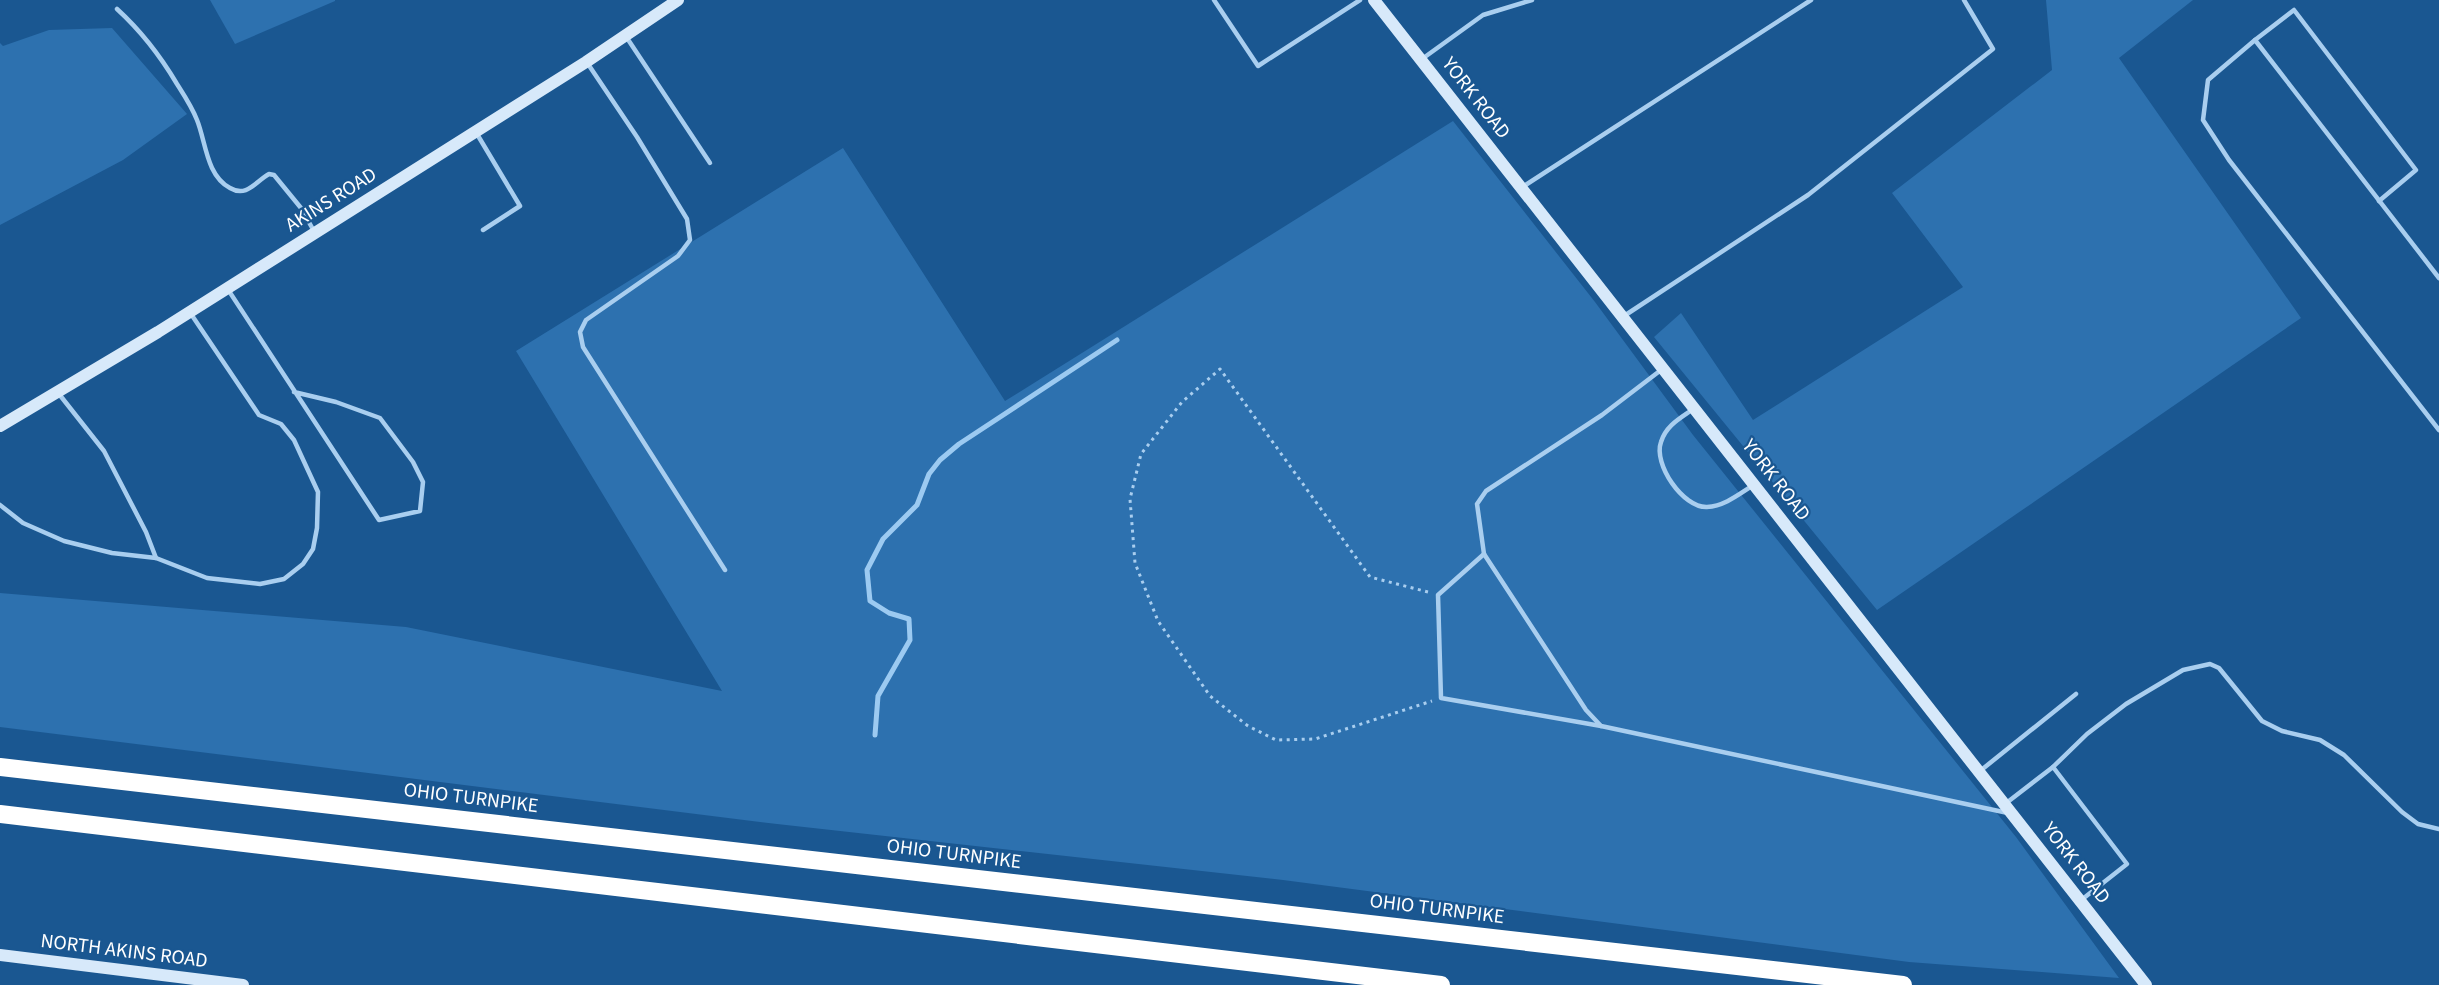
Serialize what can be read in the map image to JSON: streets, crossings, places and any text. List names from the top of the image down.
{
  "streets": {
    "highway": ["OHIO TURNPIKE"],
    "street": ["YORK ROAD", "AKINS ROAD", "NORTH AKINS ROAD"]
  }
}
